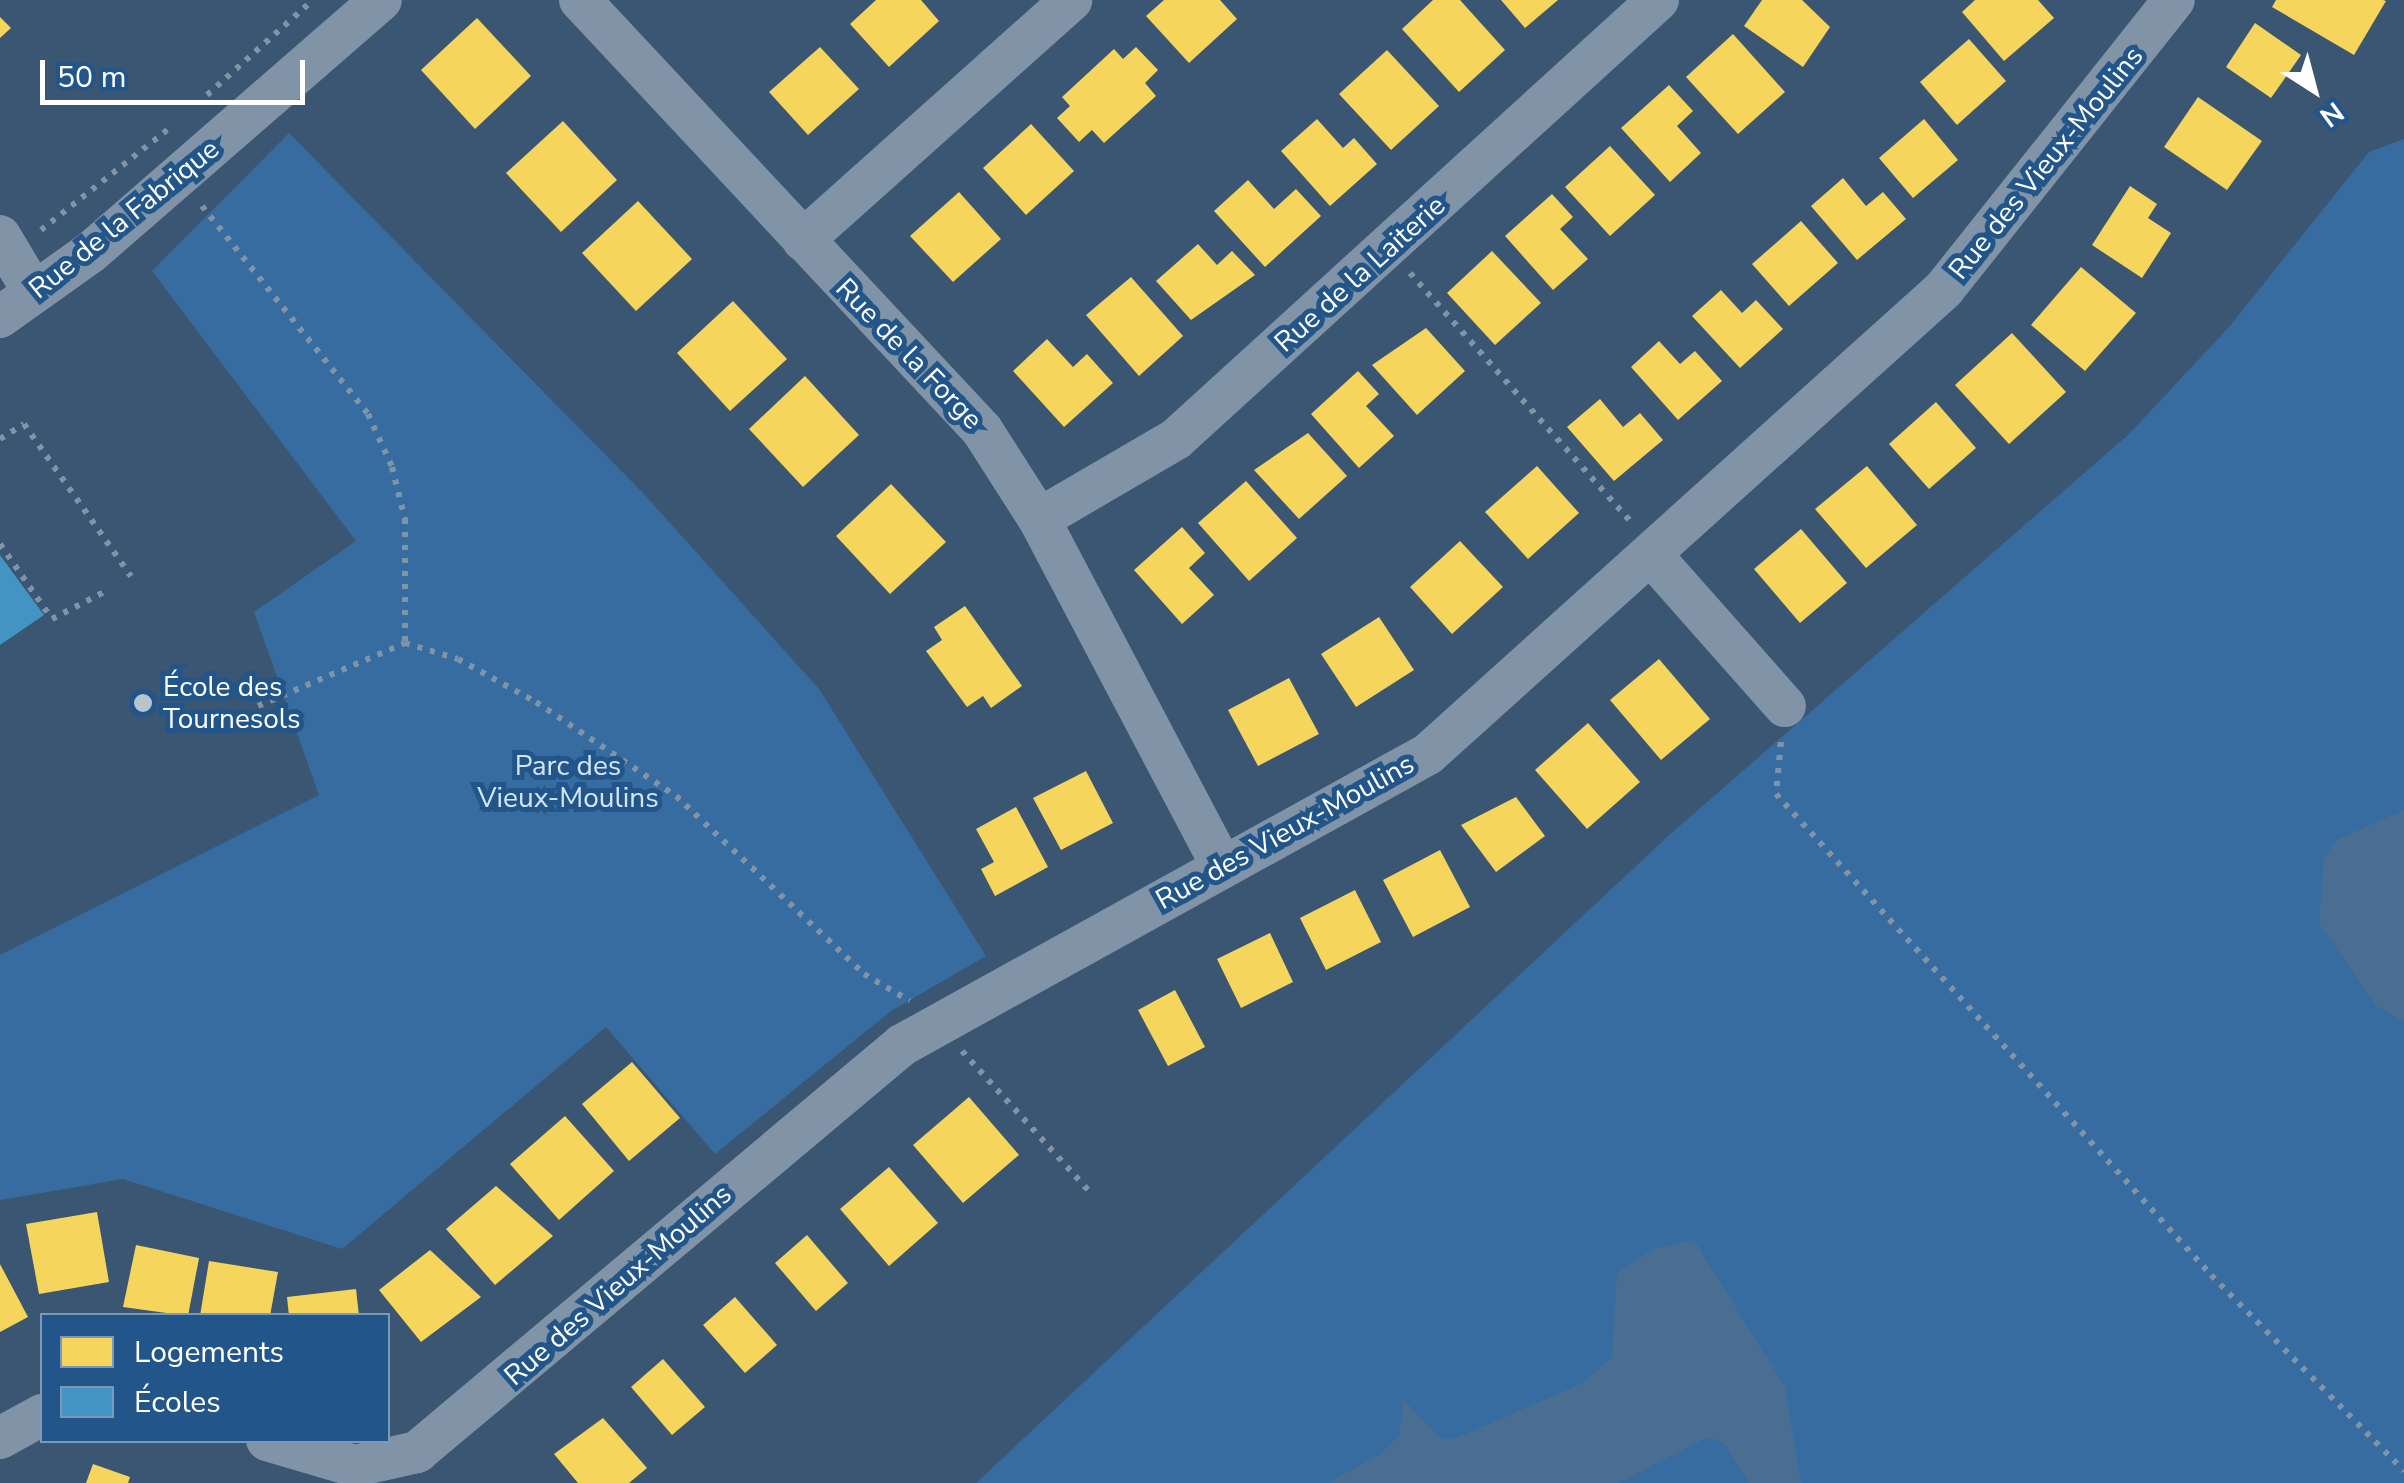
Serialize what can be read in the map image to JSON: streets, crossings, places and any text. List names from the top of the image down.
{
  "streets": {
    "street": [
      "Rue des Vieux-Moulins",
      "Rue de la Fabrique",
      "Rue de la Laiterie",
      "Rue de la Forge"
    ]
  },
  "crossings": [
    ["Rue des Vieux-Moulins", "Rue de la Forge"],
    ["Rue de la Laiterie", "Rue de la Forge"]
  ],
  "parks": ["Parc des Vieux-Moulins"],
  "places": ["École des Tournesols"],
  "legend": ["Logements", "Écoles"],
  "scale_bar": "50 m",
  "north": "bottom right"
}
